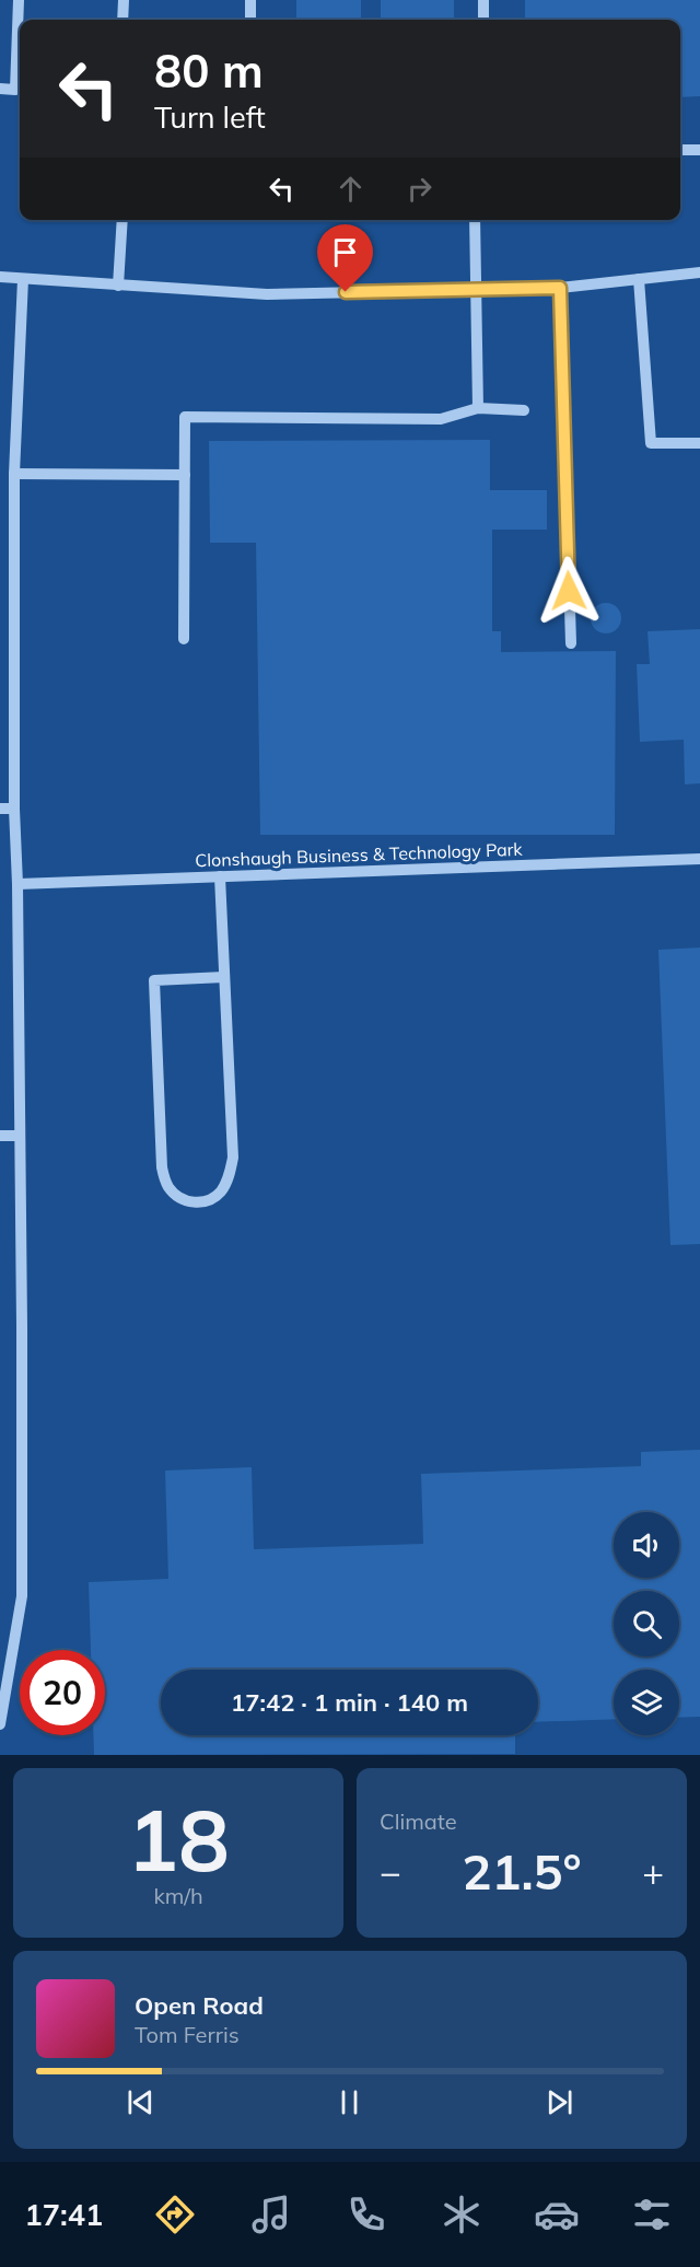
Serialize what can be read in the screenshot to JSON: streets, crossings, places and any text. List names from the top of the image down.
{
  "streets": {
    "street": ["Clonshaugh Business & Technology Park"]
  },
  "page": {
    "turn": ["80 m", "Turn left"],
    "limit": "20",
    "trip": "17:42 · 1 min · 140 m",
    "tile": [
      ["18", "km/h"],
      "Climate"
    ],
    "heat": ["−", "21.5°", "+"],
    "song": ["Open Road", "Tom Ferris"],
    "tabs": "17:41"
  }
}
